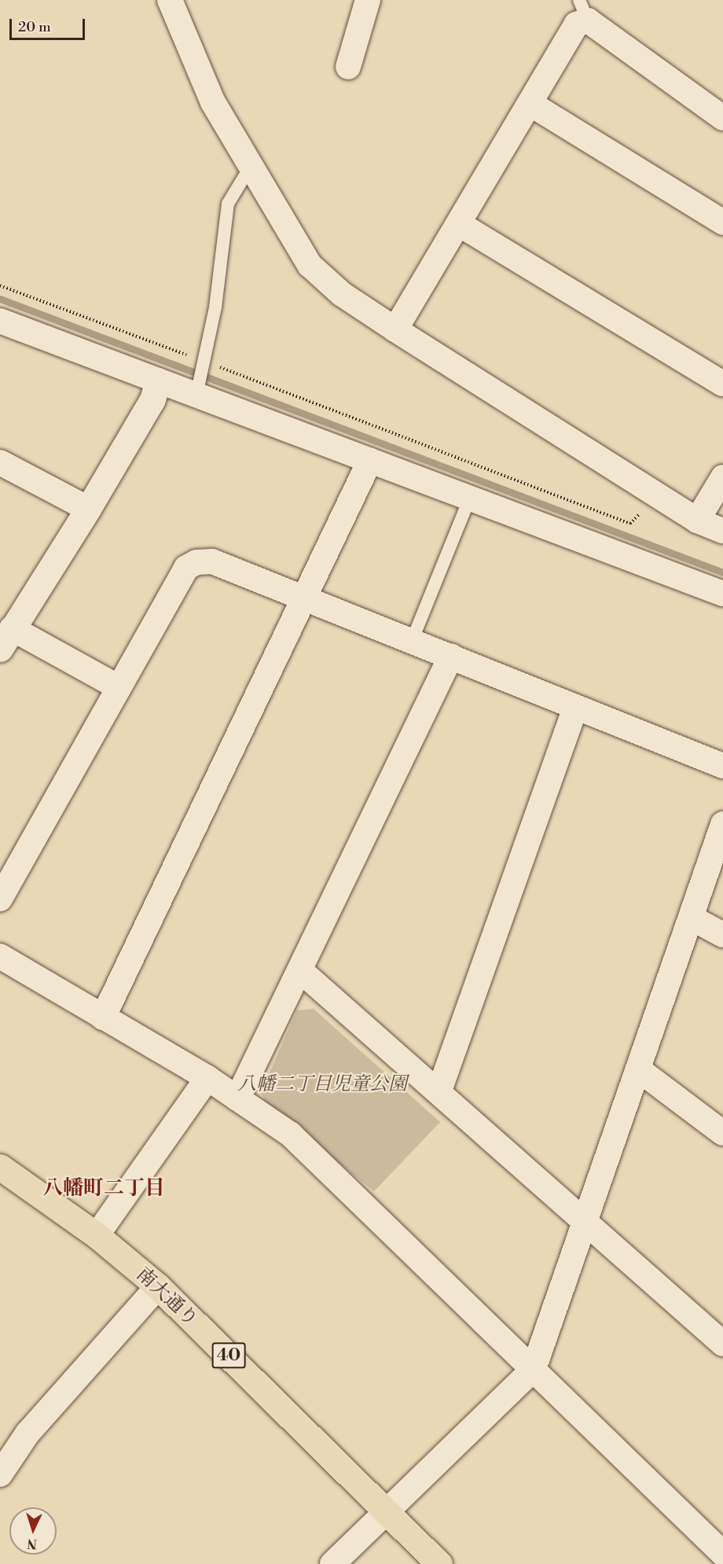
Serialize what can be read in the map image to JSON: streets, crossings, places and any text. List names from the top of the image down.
{
  "streets": {
    "main road": ["南大通り", "40"]
  },
  "districts": ["八幡町二丁目"],
  "parks": ["八幡二丁目児童公園"],
  "scale_bar": "20 m",
  "north": "bottom"
}
